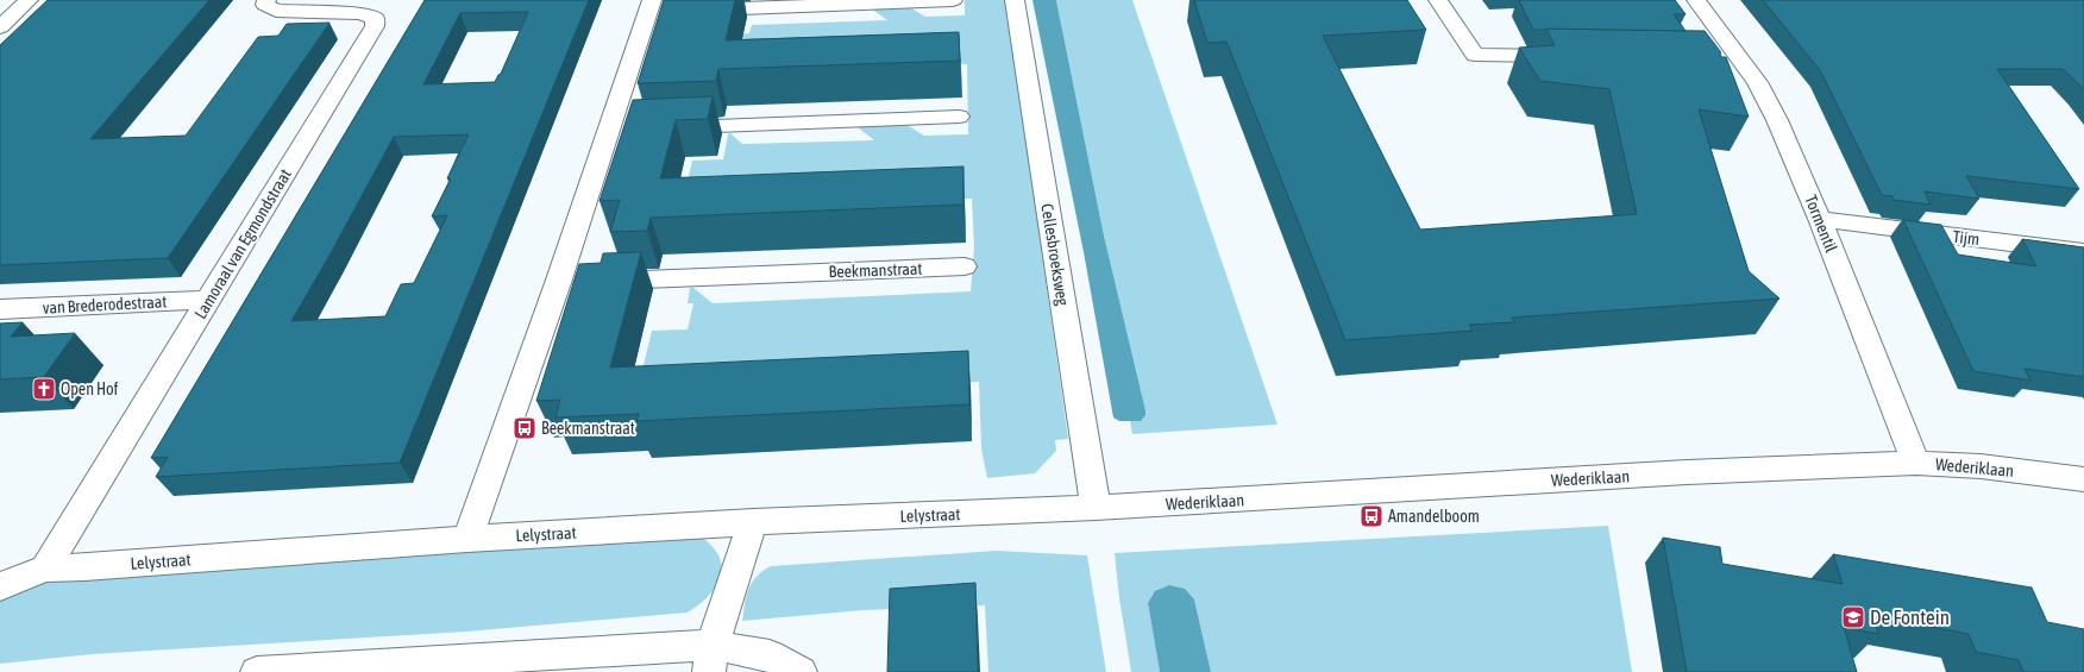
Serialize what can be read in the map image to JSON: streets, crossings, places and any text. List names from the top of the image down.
{
  "streets": {
    "street": [
      "Tormentil",
      "Tijm",
      "Lamoraal van Egmondstraat",
      "Cellesbroeksweg",
      "Beekmanstraat",
      "van Brederodestraat",
      "Wederiklaan",
      "Lelystraat"
    ]
  },
  "crossings": [
    ["Tormentil", "Tijm"],
    ["Tormentil", "Wederiklaan"],
    ["Lamoraal van Egmondstraat", "van Brederodestraat"],
    ["Lamoraal van Egmondstraat", "Lelystraat"],
    ["Cellesbroeksweg", "Wederiklaan"],
    ["Cellesbroeksweg", "Lelystraat"],
    ["Wederiklaan", "Lelystraat"]
  ],
  "places": {
    "church": ["Open Hof"],
    "bus stop": ["Beekmanstraat", "Amandelboom"],
    "school or university": ["De Fontein"]
  }
}
